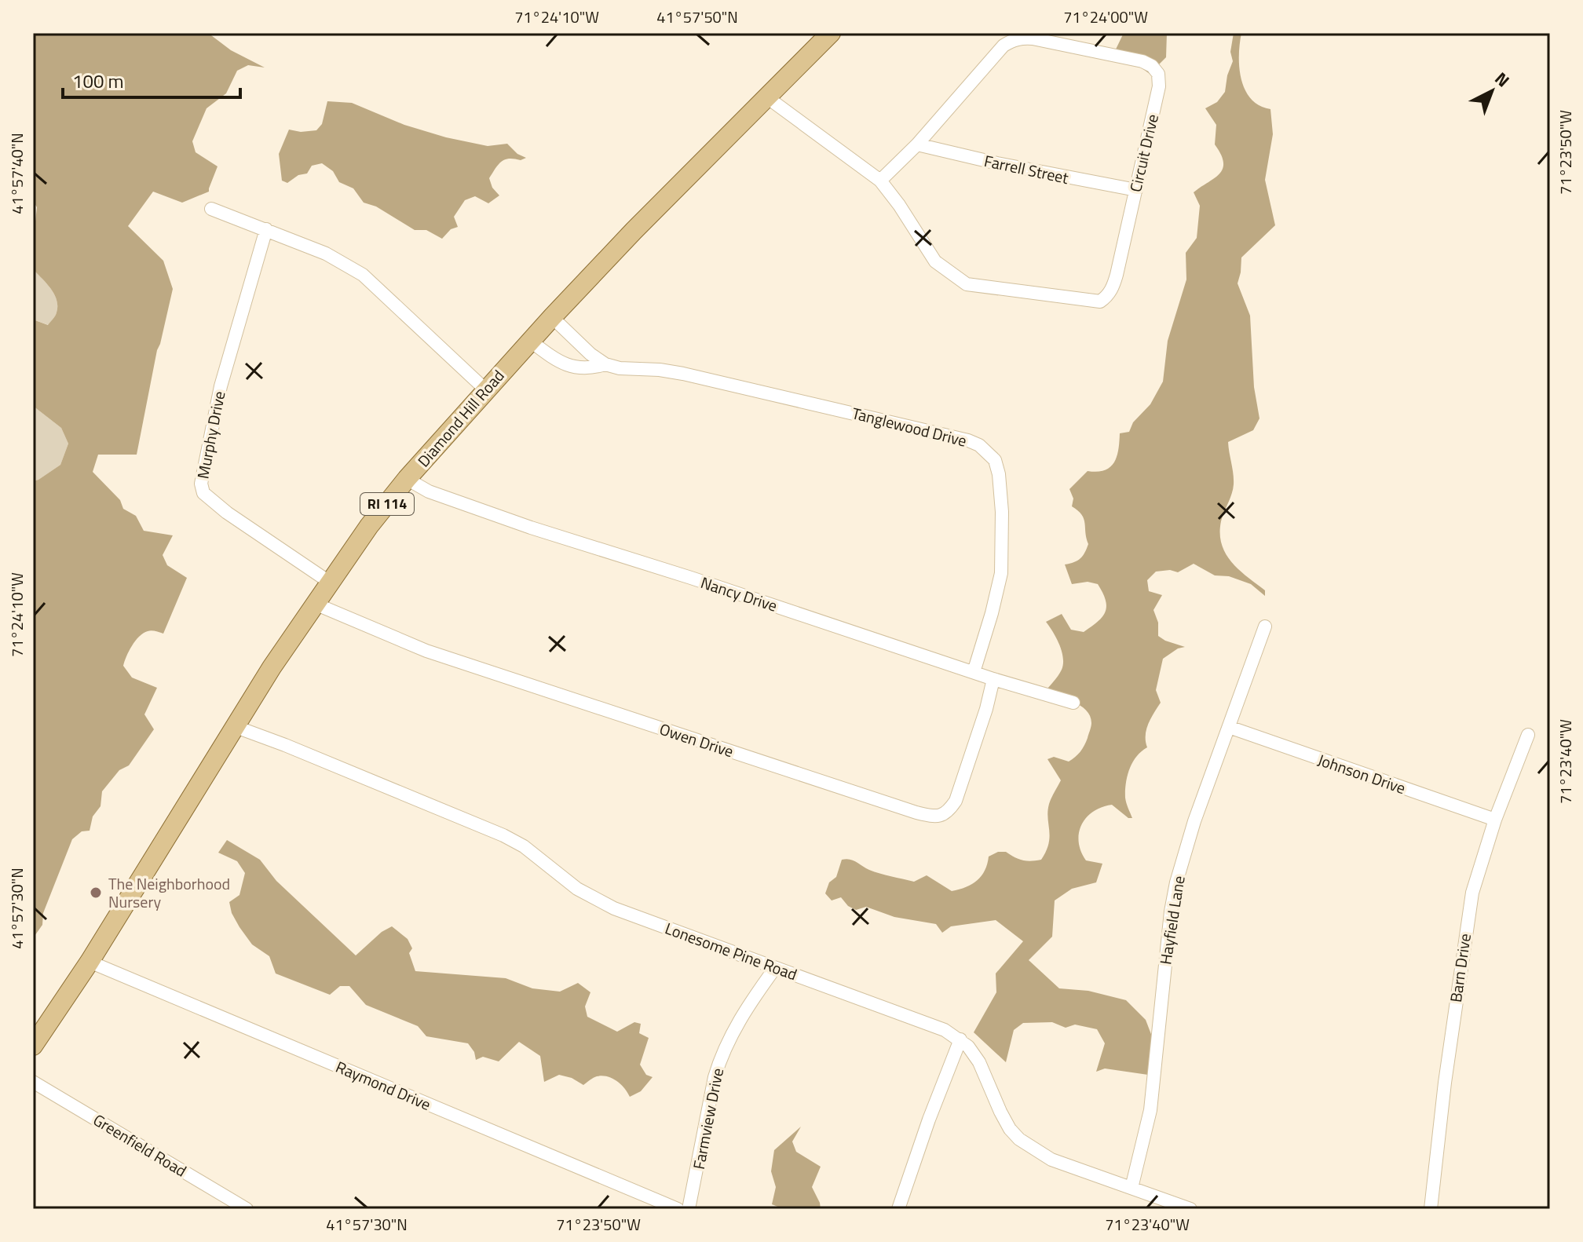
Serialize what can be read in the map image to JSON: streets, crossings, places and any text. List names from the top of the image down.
{
  "streets": {
    "main road": ["Diamond Hill Road", "RI 114"],
    "street": [
      "Circuit Drive",
      "Farrell Street",
      "Tanglewood Drive",
      "Murphy Drive",
      "Nancy Drive",
      "Owen Drive",
      "Johnson Drive",
      "Hayfield Lane",
      "Lonesome Pine Road",
      "Barn Drive",
      "Raymond Drive",
      "Farmview Drive",
      "Greenfield Road"
    ]
  },
  "crossings": [
    ["Circuit Drive", "Farrell Street"],
    ["Circuit Drive", "Diamond Hill Road"],
    ["Diamond Hill Road", "Tanglewood Drive"],
    ["Diamond Hill Road", "Murphy Drive"],
    ["Diamond Hill Road", "Nancy Drive"],
    ["Diamond Hill Road", "Owen Drive"],
    ["Diamond Hill Road", "Lonesome Pine Road"],
    ["Diamond Hill Road", "Raymond Drive"],
    ["Tanglewood Drive", "Nancy Drive"],
    ["Nancy Drive", "Owen Drive"],
    ["Johnson Drive", "Hayfield Lane"],
    ["Johnson Drive", "Barn Drive"],
    ["Hayfield Lane", "Lonesome Pine Road"],
    ["Lonesome Pine Road", "Farmview Drive"]
  ],
  "places": ["The Neighborhood Nursery"],
  "scale_bar": "100 m",
  "north": "top right",
  "coordinates": [
    "71°24'10\"W",
    "41°57'50\"N",
    "71°24'00\"W",
    "71°23'50\"W",
    "41°57'40\"N",
    "71°23'40\"W",
    "41°57'30\"N"
  ]
}
